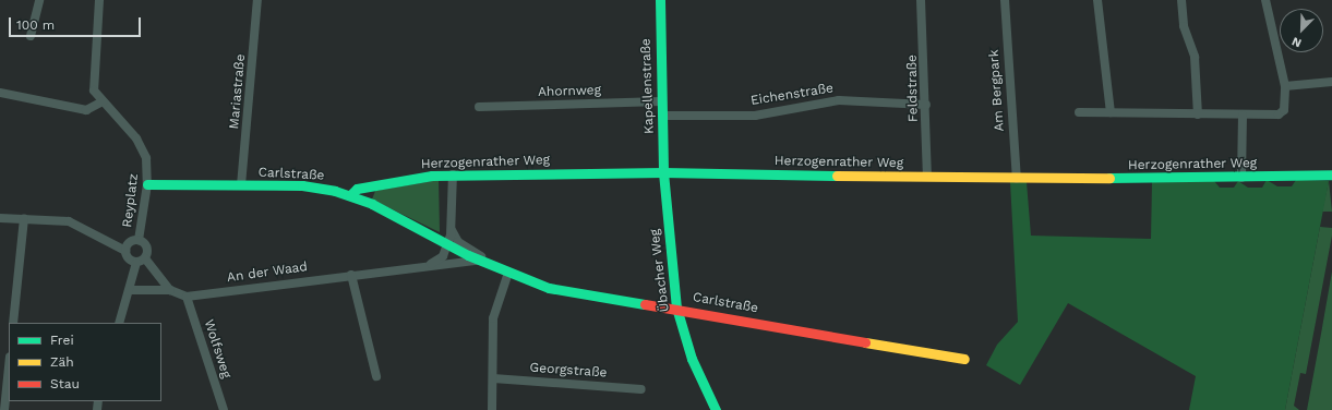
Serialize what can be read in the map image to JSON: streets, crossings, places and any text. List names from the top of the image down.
{
  "streets": {
    "street": [
      "Kapellenstraße",
      "Feldstraße",
      "Am Bergpark",
      "Mariastraße",
      "Ahornweg",
      "Eichenstraße",
      "Herzogenrather Weg",
      "Carlstraße",
      "Reyplatz",
      "Übacher Weg",
      "An der Waad",
      "Wolfsweg",
      "Georgstraße"
    ]
  },
  "crossings": [
    ["Kapellenstraße", "Ahornweg"],
    ["Kapellenstraße", "Eichenstraße"],
    ["Kapellenstraße", "Herzogenrather Weg"],
    ["Kapellenstraße", "Übacher Weg"],
    ["Feldstraße", "Eichenstraße"],
    ["Feldstraße", "Herzogenrather Weg"],
    ["Am Bergpark", "Herzogenrather Weg"],
    ["Mariastraße", "Carlstraße"],
    ["Herzogenrather Weg", "Carlstraße"],
    ["Herzogenrather Weg", "Übacher Weg"],
    ["Carlstraße", "Reyplatz"],
    ["Carlstraße", "Übacher Weg"],
    ["Carlstraße", "An der Waad"],
    ["An der Waad", "Wolfsweg"]
  ],
  "legend": ["Frei", "Zäh", "Stau"],
  "scale_bar": "100 m",
  "north": "bottom left"
}
